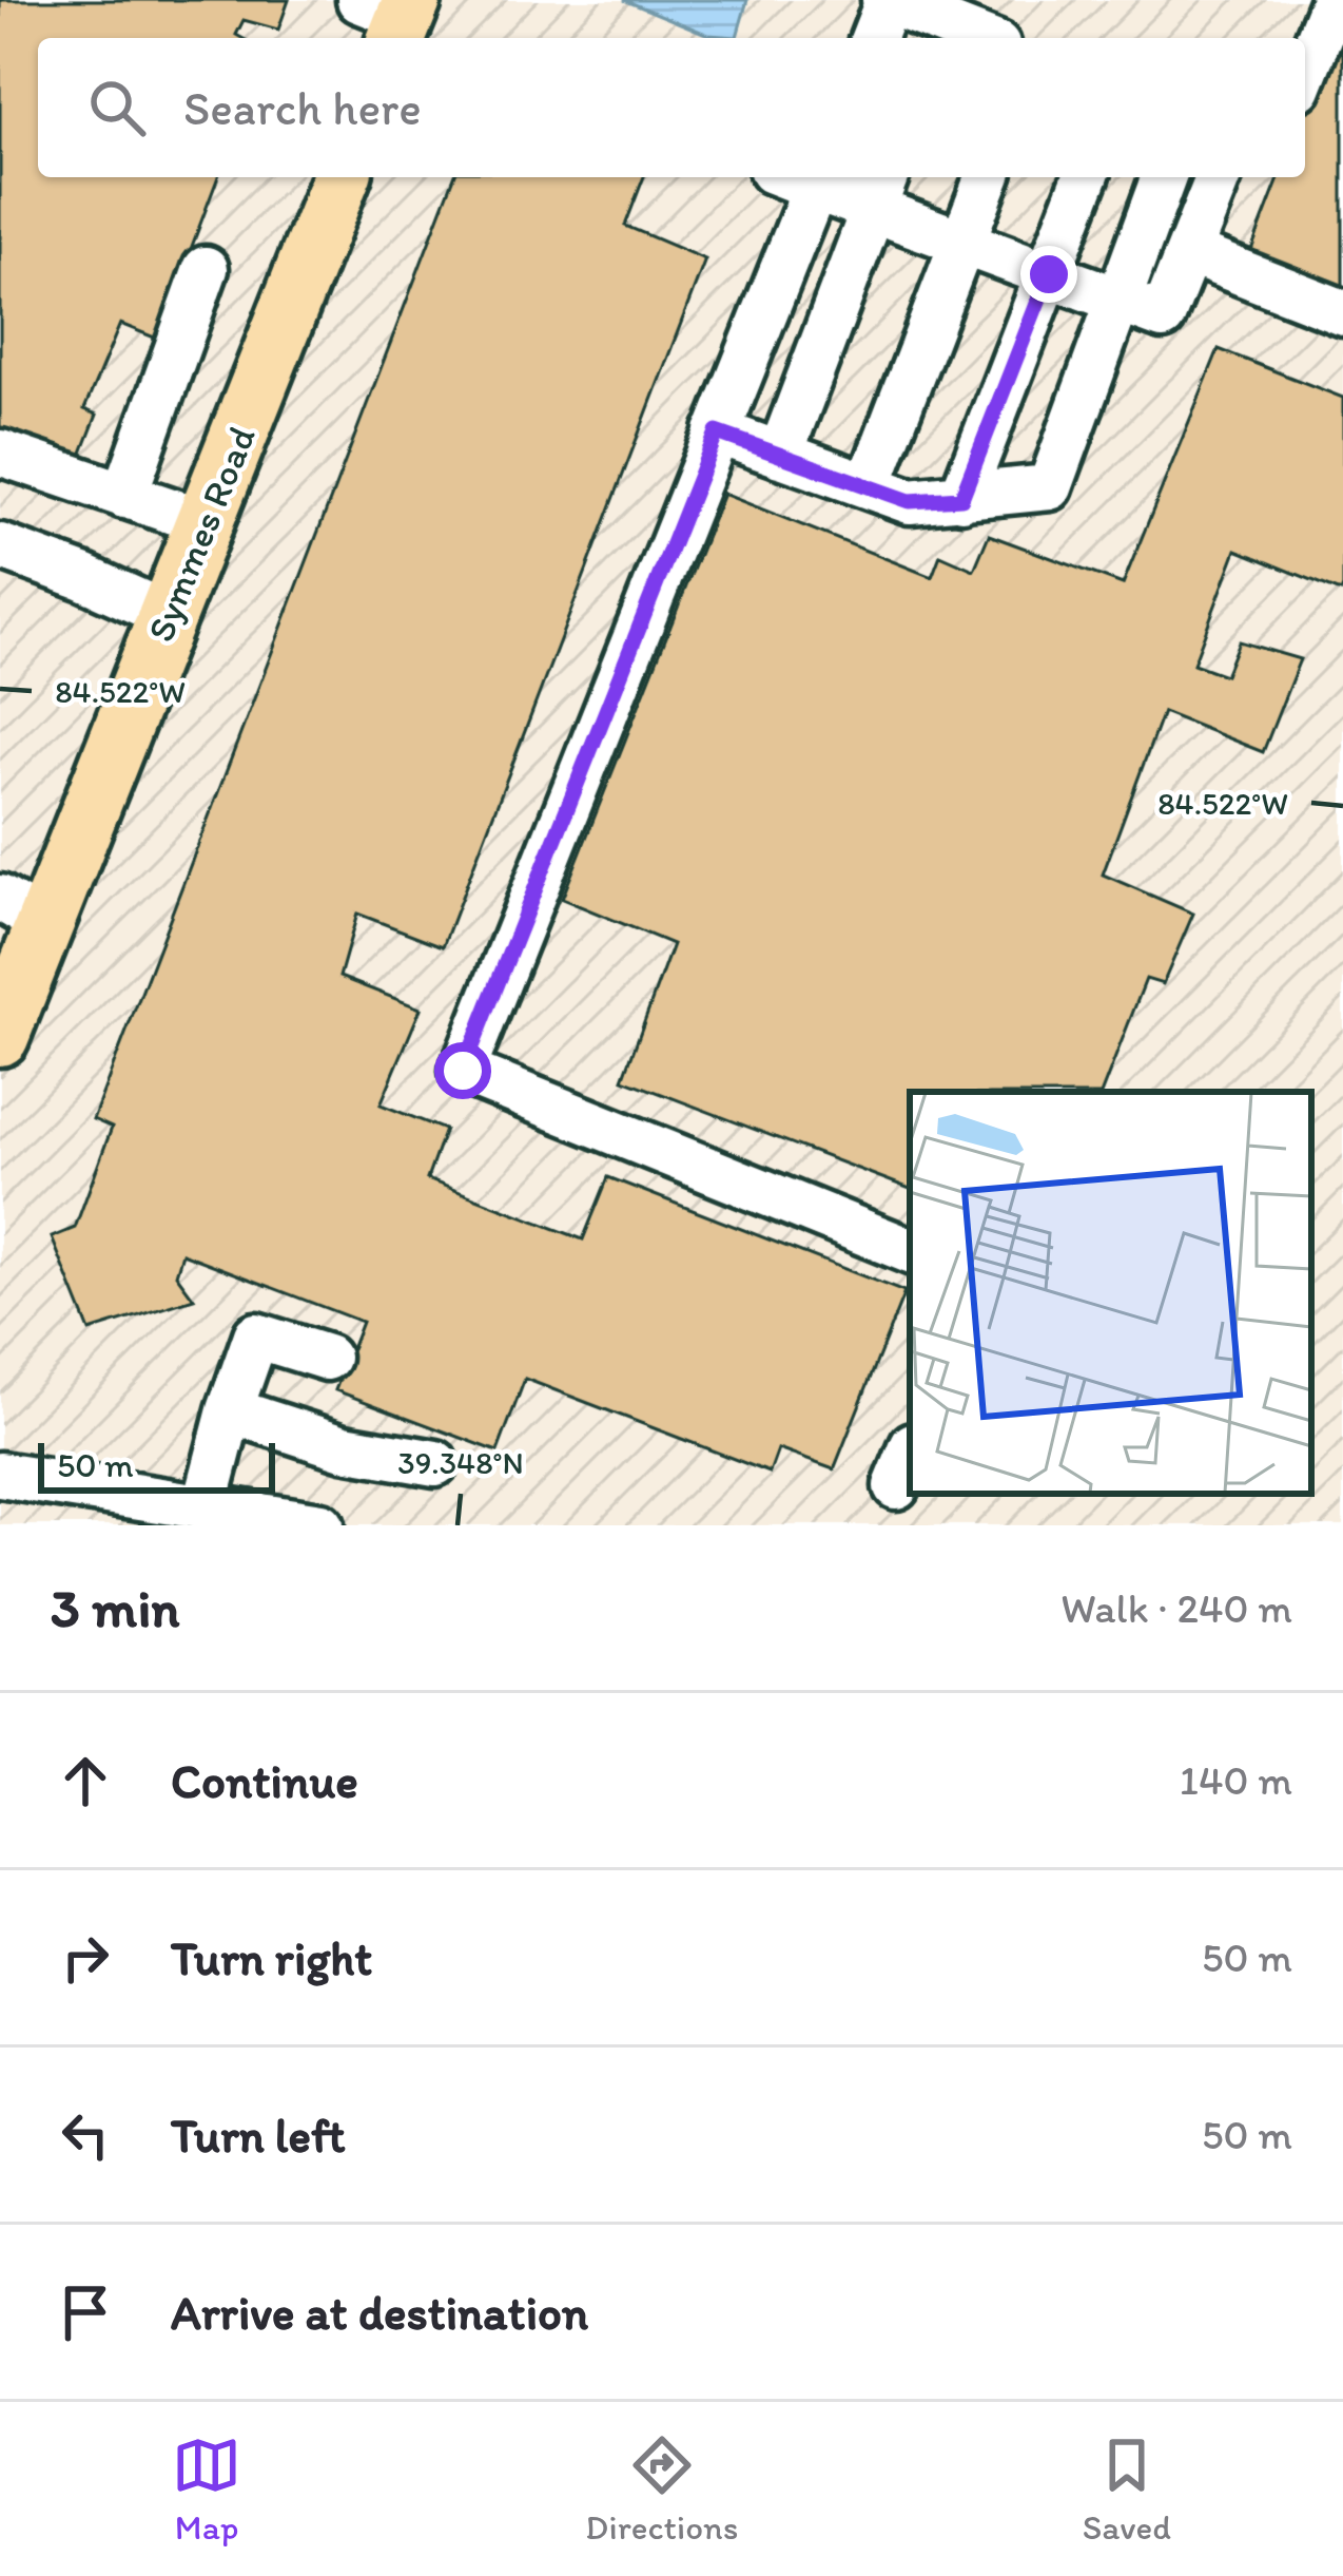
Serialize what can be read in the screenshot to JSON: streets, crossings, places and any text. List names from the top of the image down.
{
  "streets": {
    "main road": ["Symmes Road"]
  },
  "scale_bar": "50 m",
  "page": {
    "search": "Search here",
    "scale": "50 m",
    "heading": ["3 min", "Walk · 240 m"],
    "list": [
      ["Continue", "140 m"],
      ["Turn right", "50 m"],
      ["Turn left", "50 m"],
      "Arrive at destination"
    ],
    "nav": ["Map", "Directions", "Saved"]
  },
  "coordinates": ["84.522°W", "39.348°N"]
}
